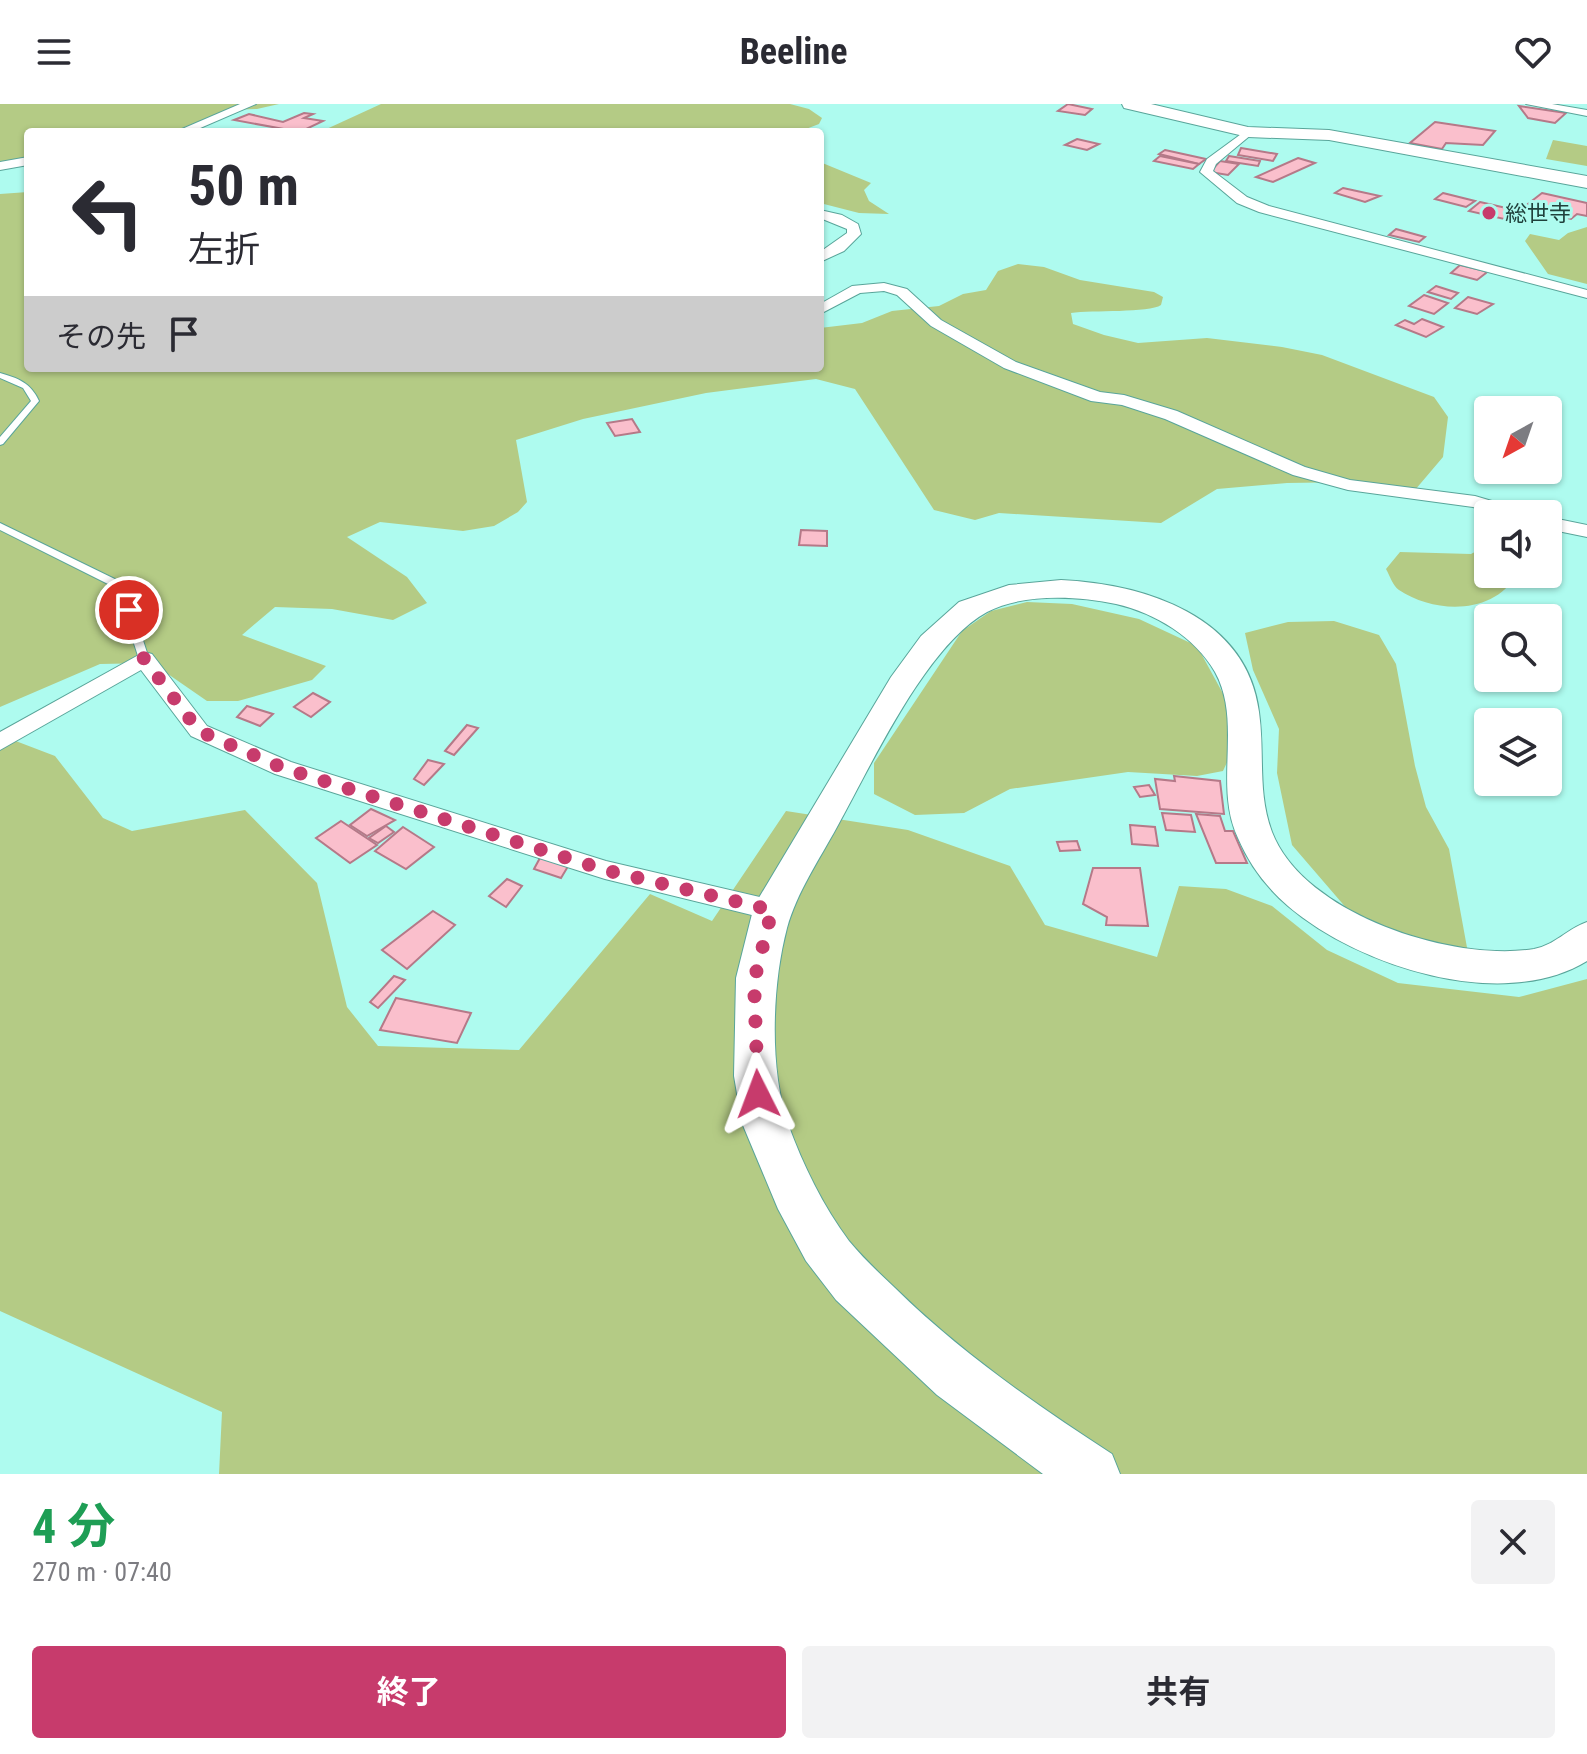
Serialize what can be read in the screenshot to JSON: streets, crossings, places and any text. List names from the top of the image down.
{
  "places": ["総世寺"],
  "north": "bottom left",
  "page": {
    "header": "Beeline",
    "turn": ["50 m", "左折"],
    "then": "その先",
    "heading": ["4 分", "270 m · 07:40"],
    "buttons": ["終了", "共有"]
  }
}
